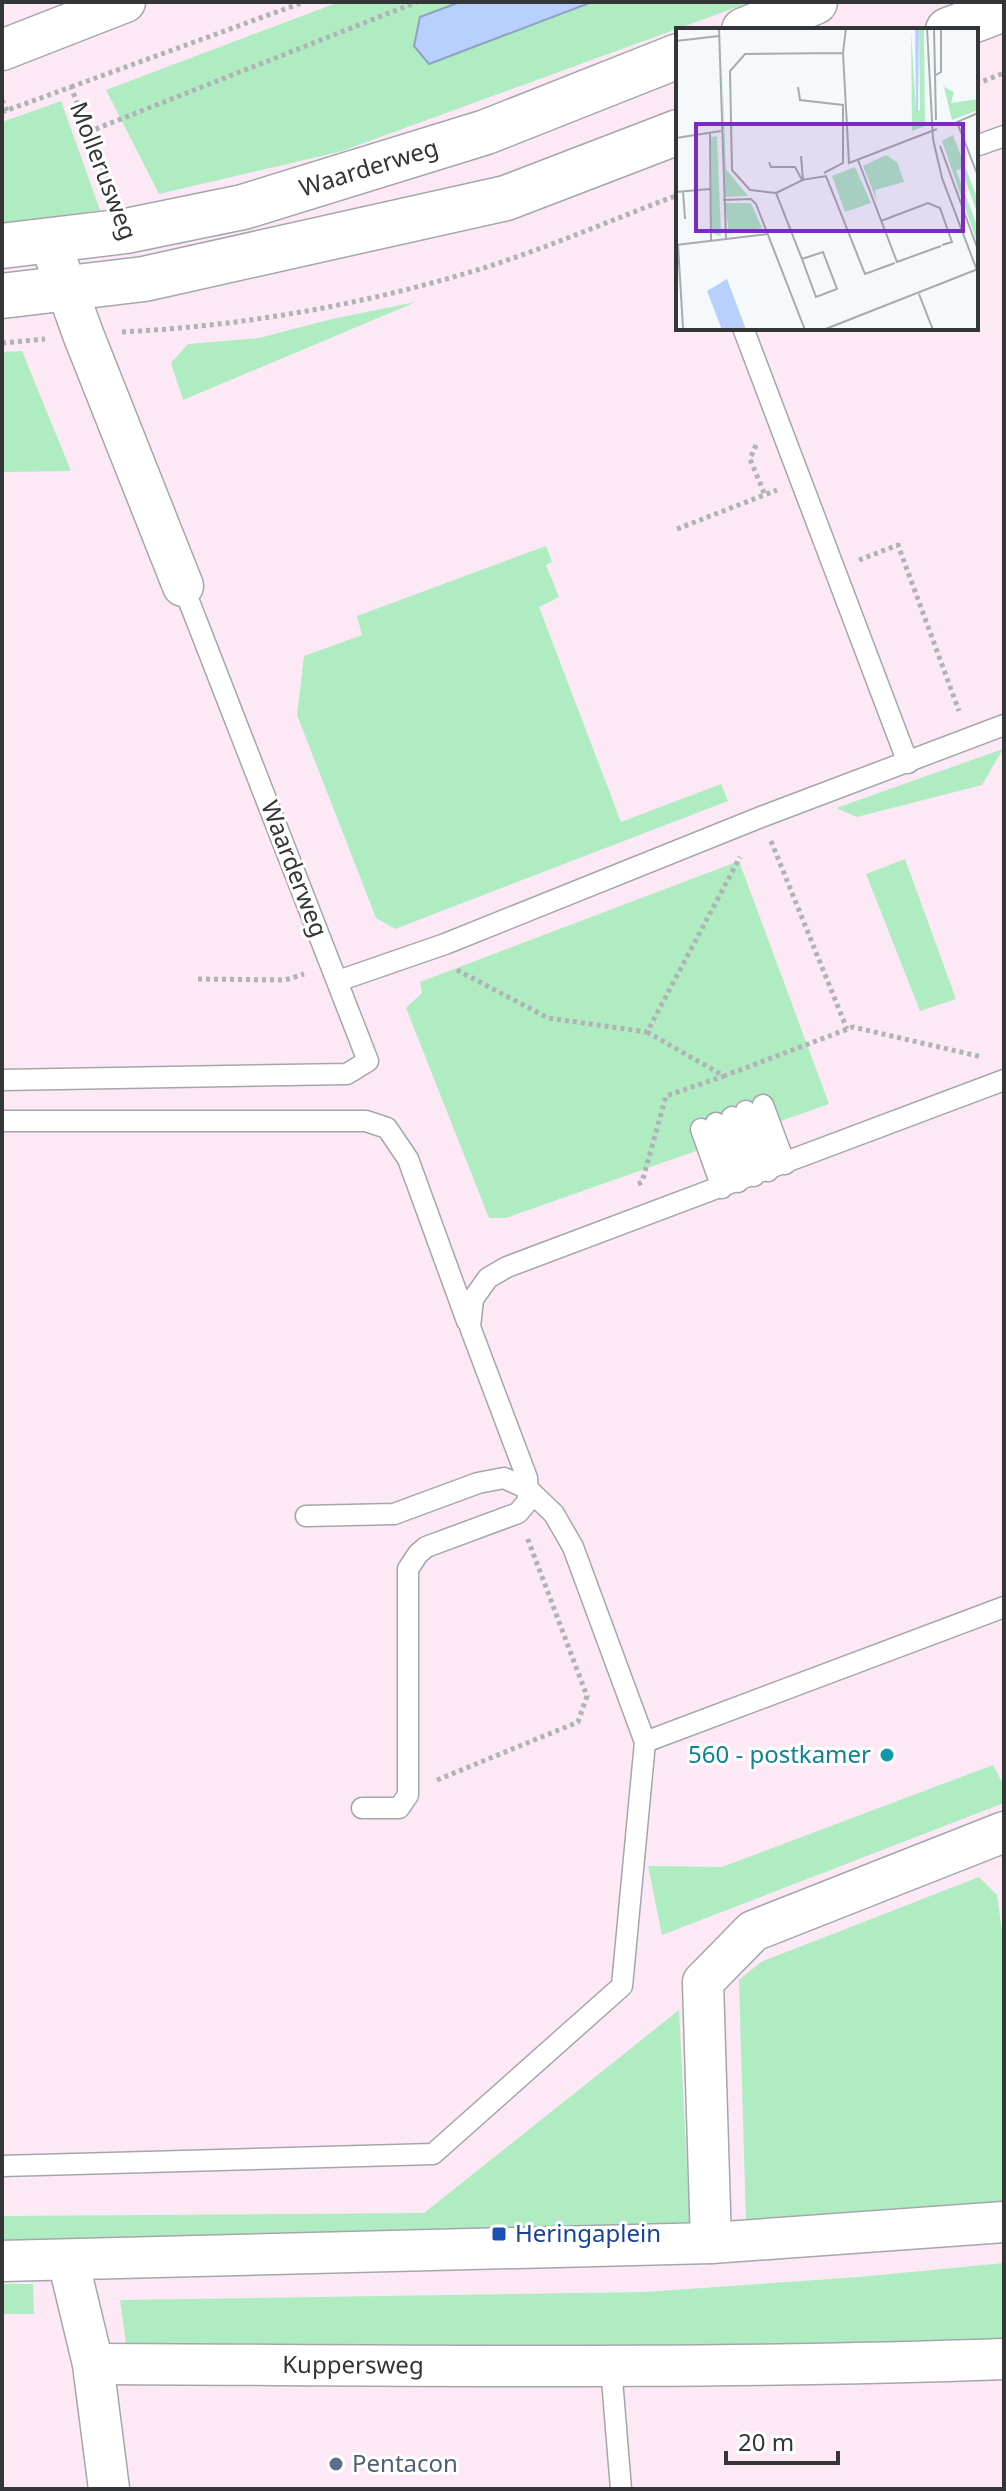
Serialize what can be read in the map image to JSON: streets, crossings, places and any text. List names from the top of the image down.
{
  "streets": {
    "main road": ["Waarderweg"],
    "street": ["Kuppersweg"],
    "path": ["Mollerusweg"]
  },
  "crossings": [
    ["Waarderweg", "Mollerusweg"]
  ],
  "places": {
    "other": ["560 - postkamer", "Pentacon"],
    "transit": ["Heringaplein"]
  },
  "scale_bar": "20 m"
}
